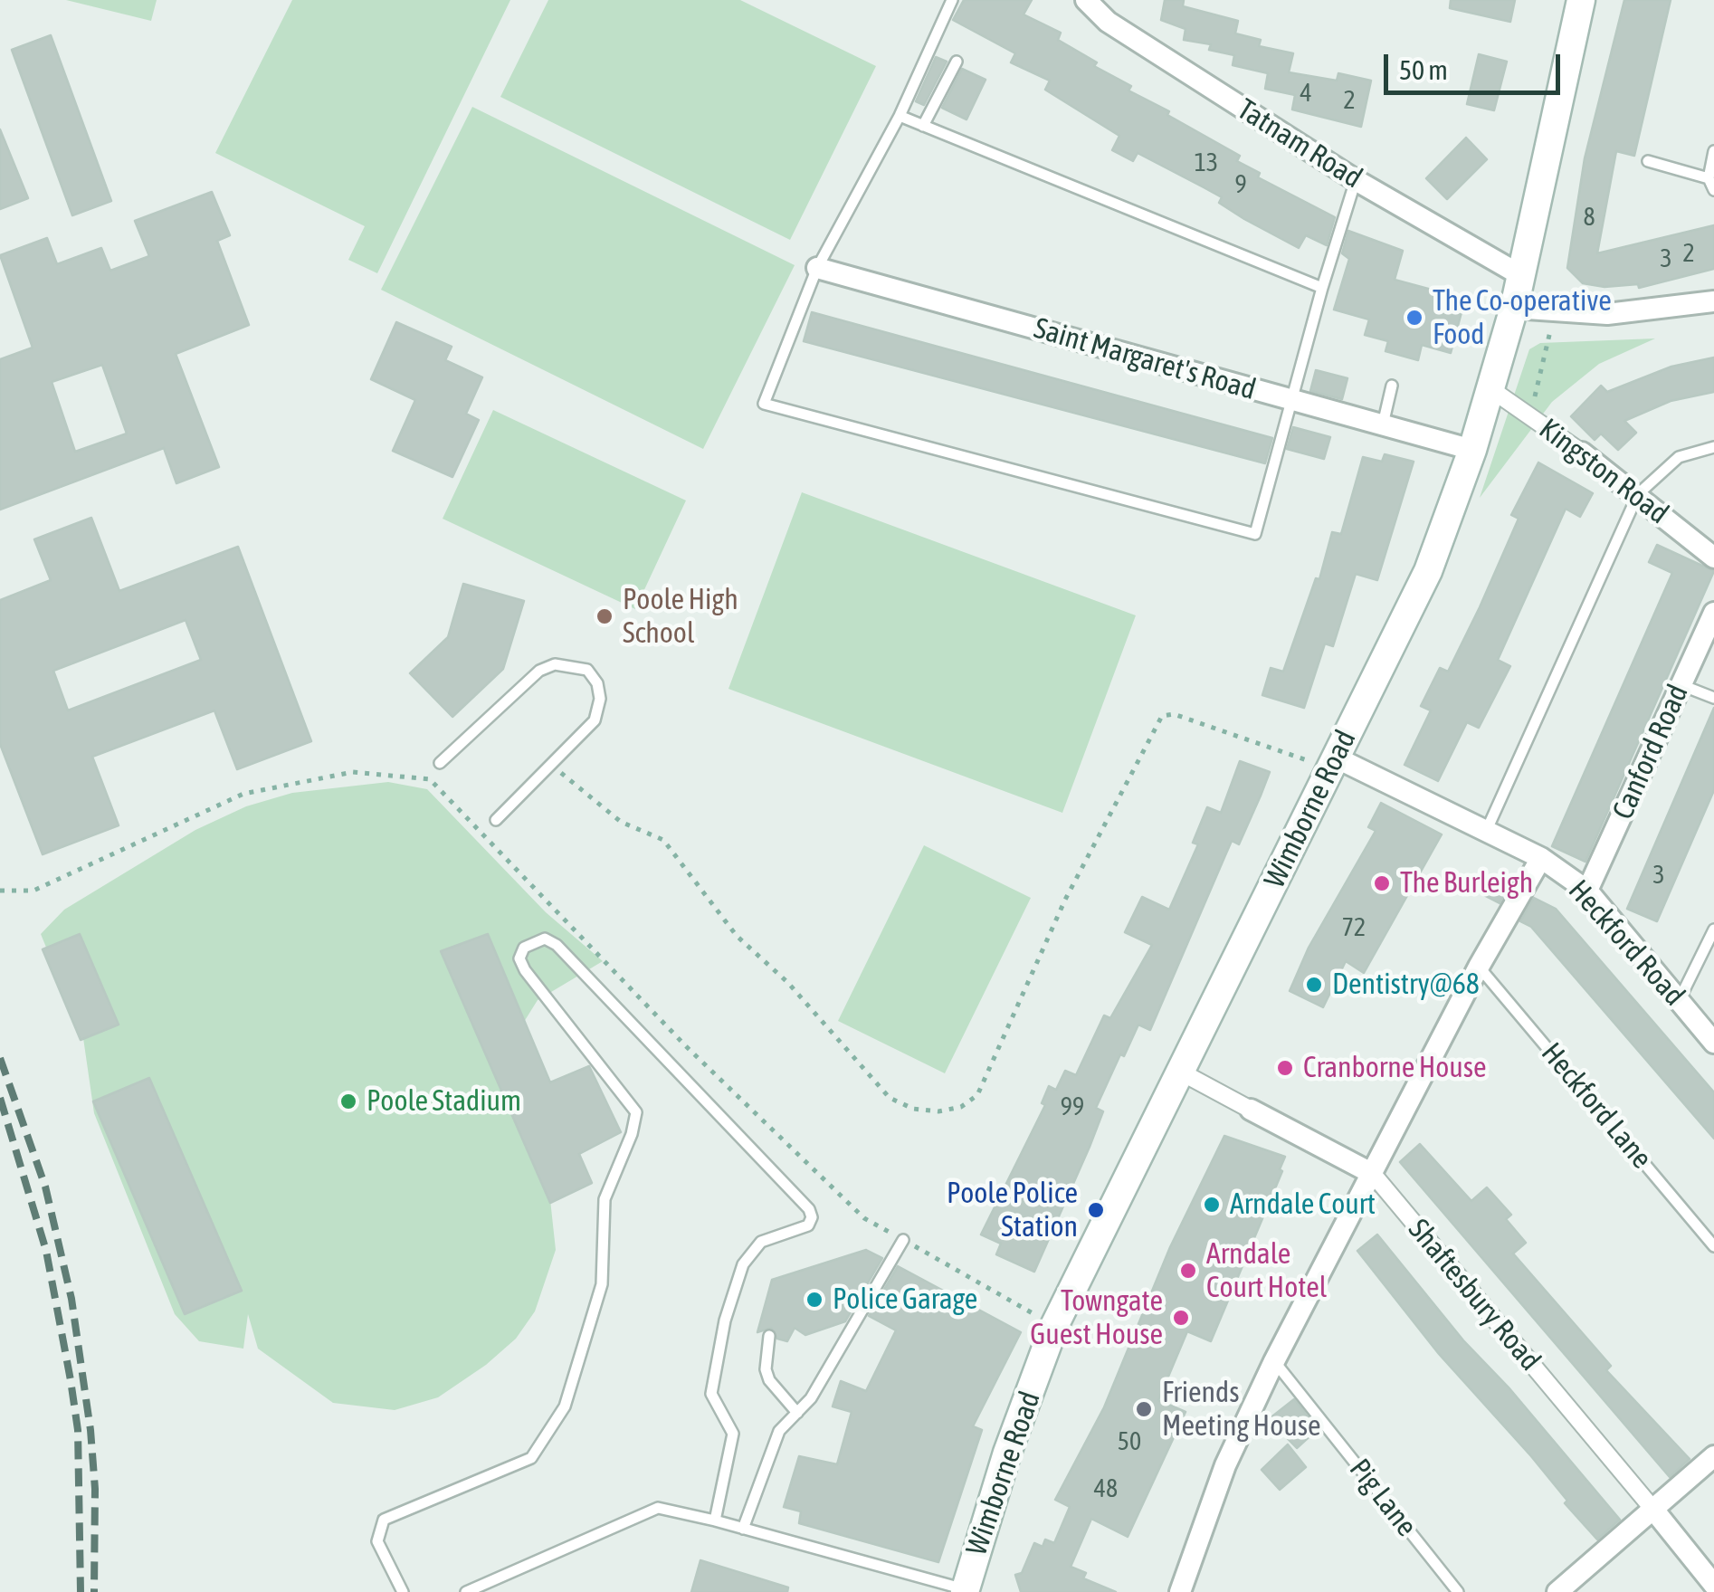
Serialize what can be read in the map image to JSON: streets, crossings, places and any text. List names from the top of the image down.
{
  "streets": {
    "main road": ["Wimborne Road"],
    "street": [
      "Tatnam Road",
      "Saint Margaret's Road",
      "Kingston Road",
      "Canford Road",
      "Heckford Road",
      "Shaftesbury Road"
    ],
    "lane": ["Heckford Lane", "Pig Lane"]
  },
  "crossings": [
    ["Tatnam Road", "Wimborne Road"],
    ["Saint Margaret's Road", "Wimborne Road"],
    ["Kingston Road", "Wimborne Road"],
    ["Canford Road", "Heckford Road"],
    ["Wimborne Road", "Heckford Road"],
    ["Wimborne Road", "Shaftesbury Road"]
  ],
  "places": [
    "The Co-operative Food",
    "Poole High School",
    "The Burleigh",
    "Dentistry@68",
    "Cranborne House",
    "Poole Stadium",
    "Arndale Court",
    "Poole Police Station",
    "Arndale Court Hotel",
    "Police Garage",
    "Towngate Guest House",
    "Friends Meeting House"
  ],
  "house_numbers": [
    "4",
    "2",
    "13",
    "9",
    "8",
    "2",
    "3",
    "3",
    "72",
    "99",
    "50",
    "48"
  ],
  "scale_bar": "50 m"
}
